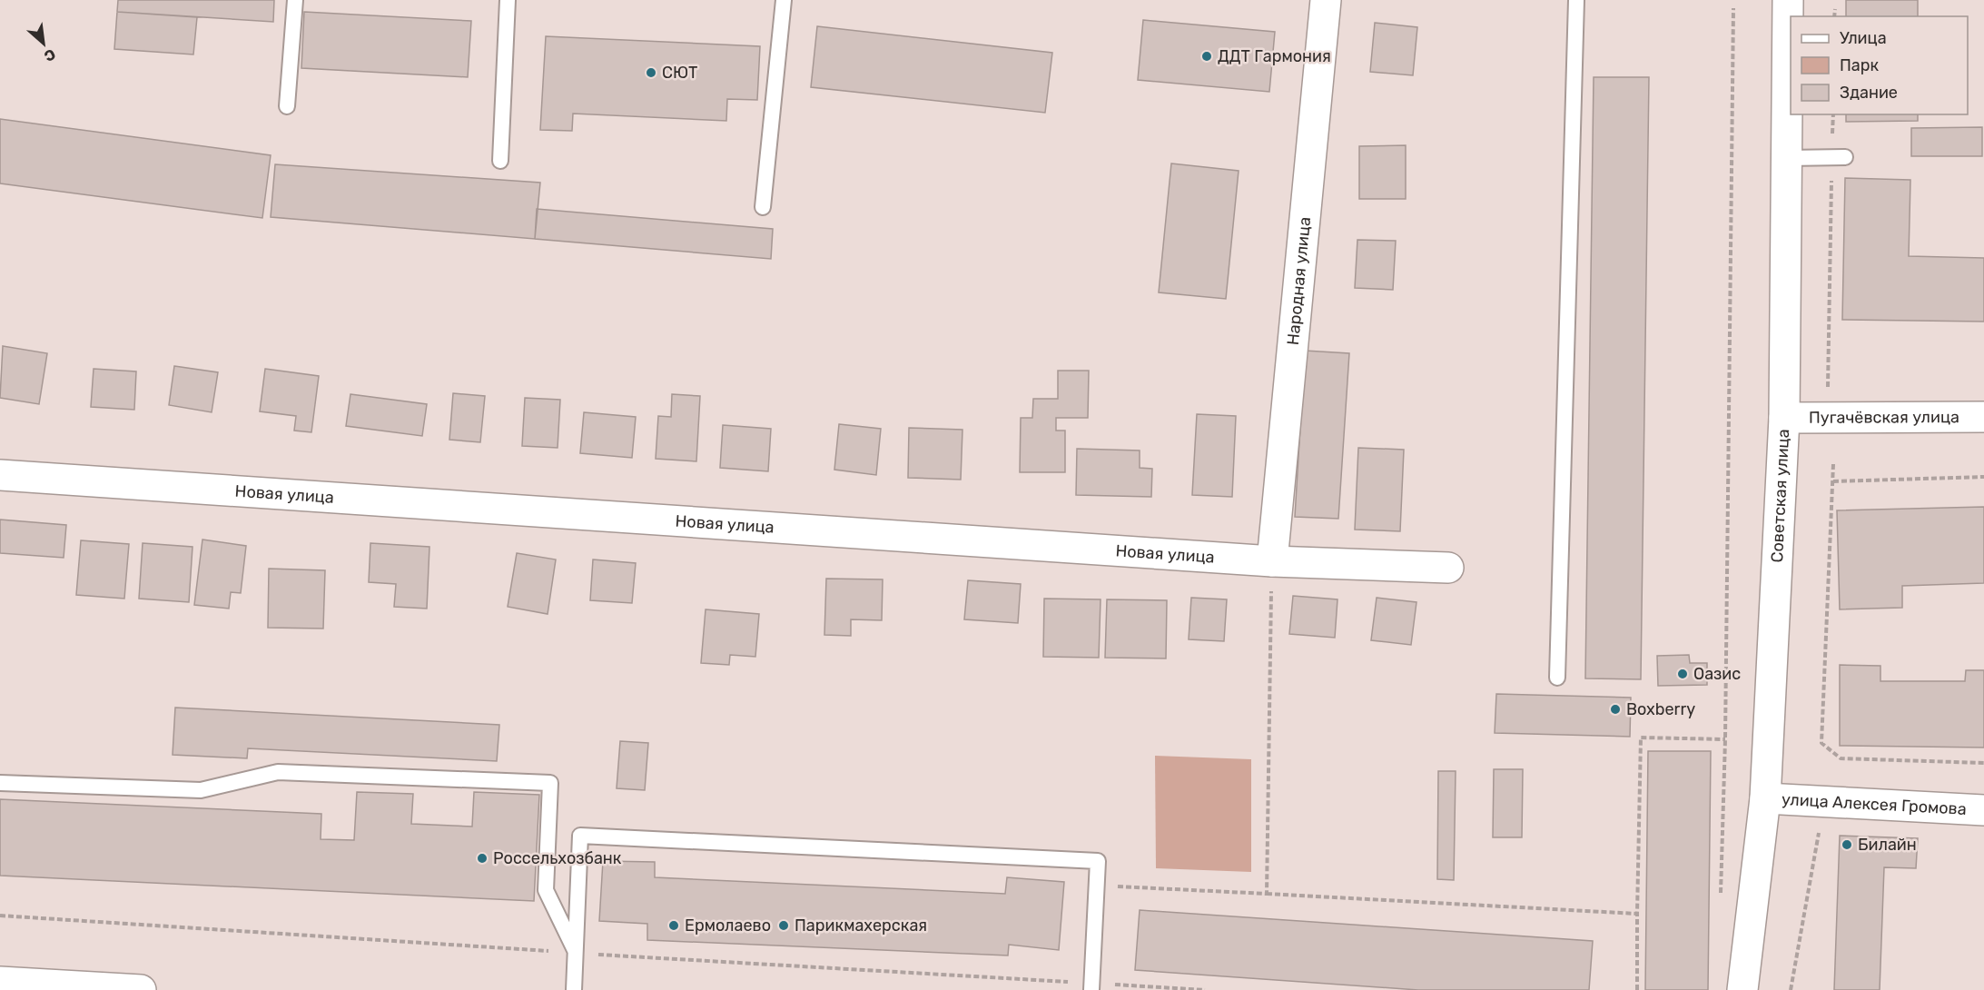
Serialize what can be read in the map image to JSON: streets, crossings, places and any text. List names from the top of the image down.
{
  "streets": {
    "street": [
      "Народная улица",
      "Пугачёвская улица",
      "Новая улица",
      "Советская улица",
      "улица Алексея Громова"
    ]
  },
  "crossings": [
    ["Народная улица", "Новая улица"],
    ["Пугачёвская улица", "Советская улица"],
    ["Советская улица", "улица Алексея Громова"]
  ],
  "places": [
    "ДДТ Гармония",
    "СЮТ",
    "Оазис",
    "Boxberry",
    "Билайн",
    "Россельхозбанк",
    "Ермолаево",
    "Парикмахерская"
  ],
  "legend": ["Улица", "Парк", "Здание"],
  "north": "bottom right"
}
